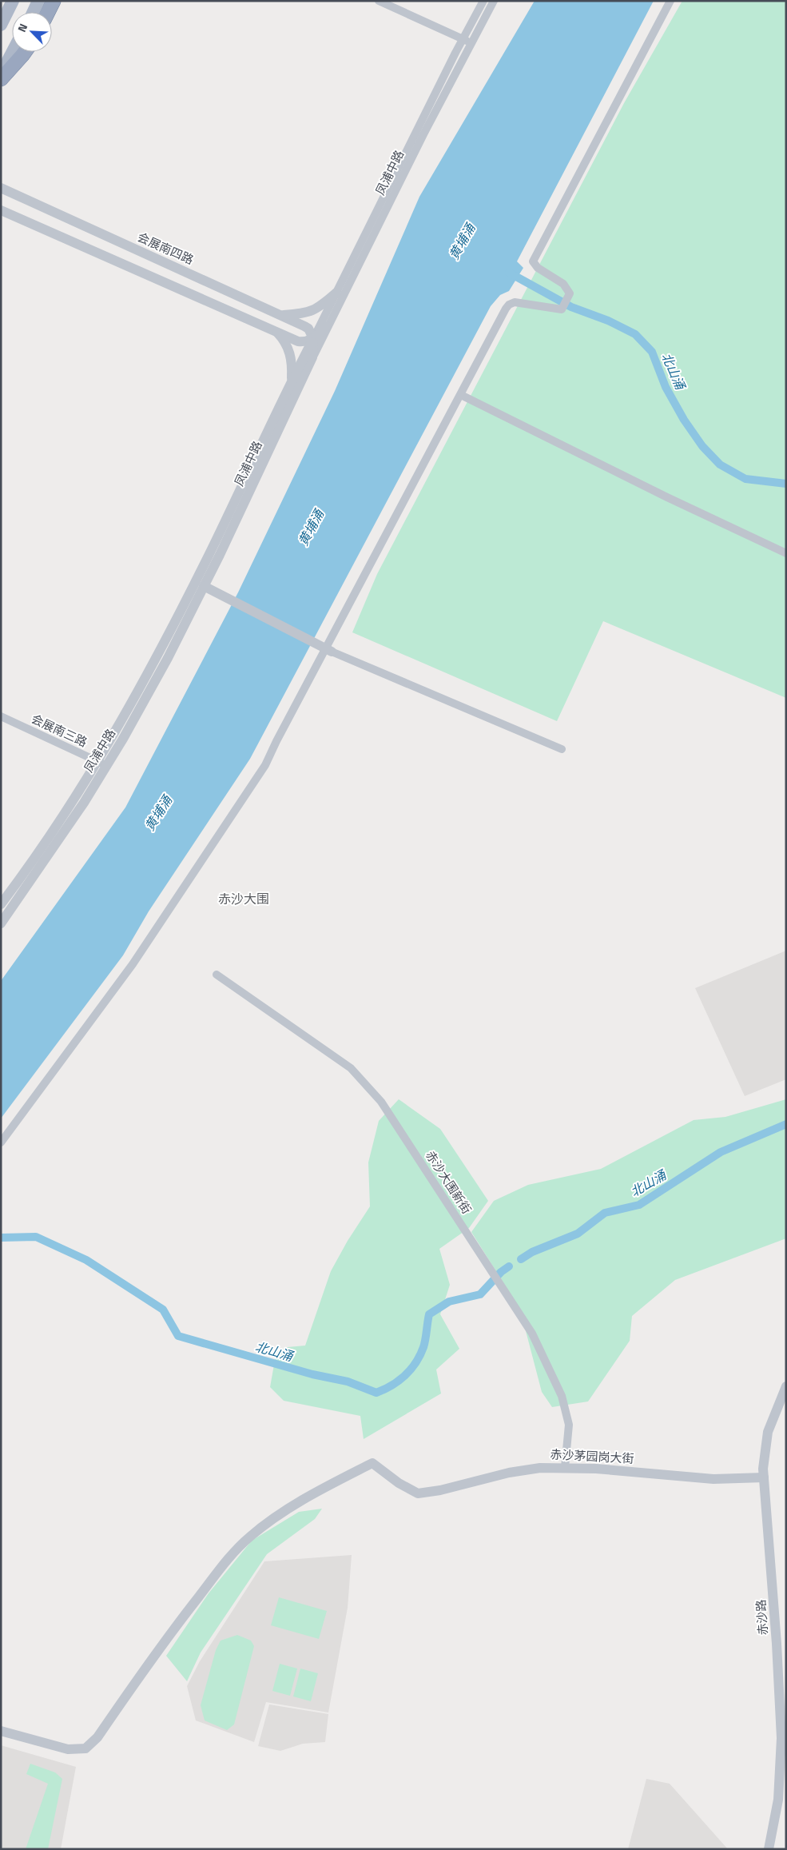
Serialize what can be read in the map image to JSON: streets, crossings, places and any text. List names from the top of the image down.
{
  "streets": {
    "street": [
      "凤浦中路",
      "会展南四路",
      "会展南三路",
      "赤沙大围新街",
      "赤沙茅园岗大街",
      "赤沙路"
    ]
  },
  "crossings": [
    ["凤浦中路", "会展南四路"],
    ["凤浦中路", "会展南三路"],
    ["赤沙大围新街", "赤沙茅园岗大街"],
    ["赤沙茅园岗大街", "赤沙路"]
  ],
  "districts": ["赤沙大围"],
  "water": ["黄埔涌", "北山涌"],
  "north": "top left"
}
